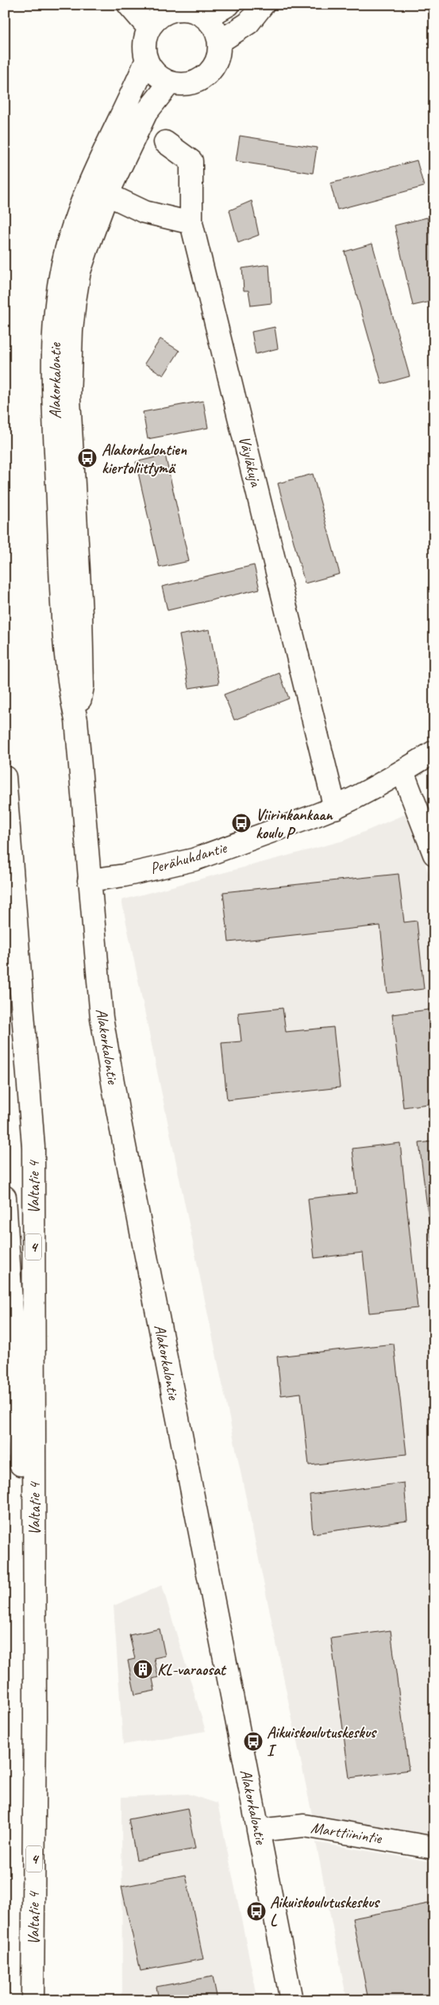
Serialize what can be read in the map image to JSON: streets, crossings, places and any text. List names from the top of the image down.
{
  "streets": {
    "main road": [
      "Alakorkalontie",
      "Väyläkuja",
      "Perähuhdantie",
      "Valtatie 4",
      "4",
      "Marttiinintie"
    ]
  },
  "crossings": [
    ["Alakorkalontie", "Perähuhdantie"],
    ["Alakorkalontie", "Marttiinintie"],
    ["Väyläkuja", "Perähuhdantie"]
  ],
  "places": {
    "bus stop": [
      "Alakorkalontien kiertoliittymä",
      "Viirinkankaan koulu P",
      "Aikuiskoulutuskeskus I",
      "Aikuiskoulutuskeskus L"
    ],
    "building": ["KL-varaosat"]
  }
}
